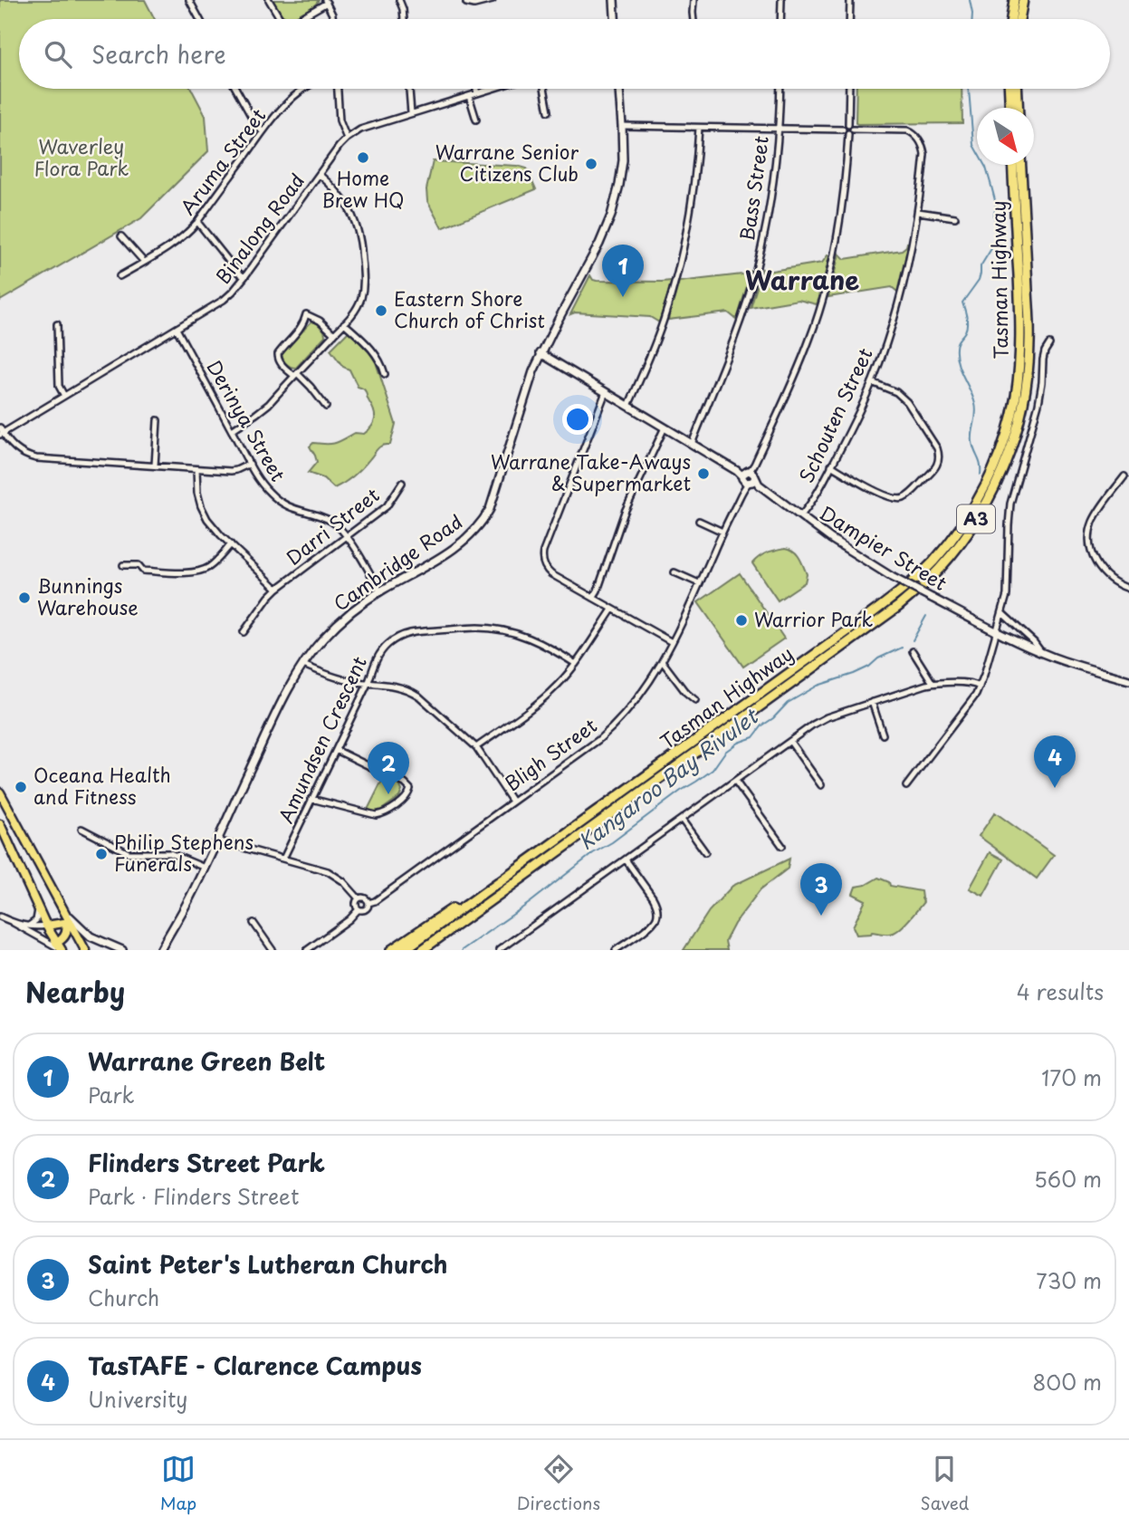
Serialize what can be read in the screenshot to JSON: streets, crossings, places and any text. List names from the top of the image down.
{
  "streets": {
    "highway": ["Tasman Highway", "A3"],
    "main road": ["Dampier Street", "Cambridge Road"],
    "street": [
      "Aruma Street",
      "Bass Street",
      "Binalong Road",
      "Schouten Street",
      "Derinya Street",
      "Darri Street",
      "Amundsen Crescent",
      "Bligh Street"
    ]
  },
  "crossings": [
    ["Bass Street", "Dampier Street"],
    ["Binalong Road", "Derinya Street"],
    ["Schouten Street", "Dampier Street"],
    ["Derinya Street", "Darri Street"],
    ["Derinya Street", "Cambridge Road"],
    ["Dampier Street", "Cambridge Road"],
    ["Dampier Street", "Bligh Street"]
  ],
  "districts": ["Warrane"],
  "water": ["Kangaroo Bay Rivulet"],
  "parks": ["Waverley Flora Park"],
  "places": [
    "Home Brew HQ",
    "Warrane Senior Citizens Club",
    "Eastern Shore Church of Christ",
    "Warrane Take-Aways & Supermarket",
    "Bunnings Warehouse",
    "Warrior Park",
    "Oceana Health and Fitness",
    "Philip Stephens Funerals"
  ],
  "north": "bottom right",
  "page": {
    "search": "Search here",
    "pins": [
      "1",
      "4",
      "2",
      "3"
    ],
    "heading": ["Nearby", "4 results"],
    "list": [
      {
        "mark": "1",
        "name": "Warrane Green Belt",
        "note": "Park",
        "value": "170 m"
      },
      {
        "mark": "2",
        "name": "Flinders Street Park",
        "note": "Park · Flinders Street",
        "value": "560 m"
      },
      {
        "mark": "3",
        "name": "Saint Peter's Lutheran Church",
        "note": "Church",
        "value": "730 m"
      },
      {
        "mark": "4",
        "name": "TasTAFE - Clarence Campus",
        "note": "University",
        "value": "800 m"
      }
    ],
    "nav": ["Map", "Directions", "Saved"]
  }
}
